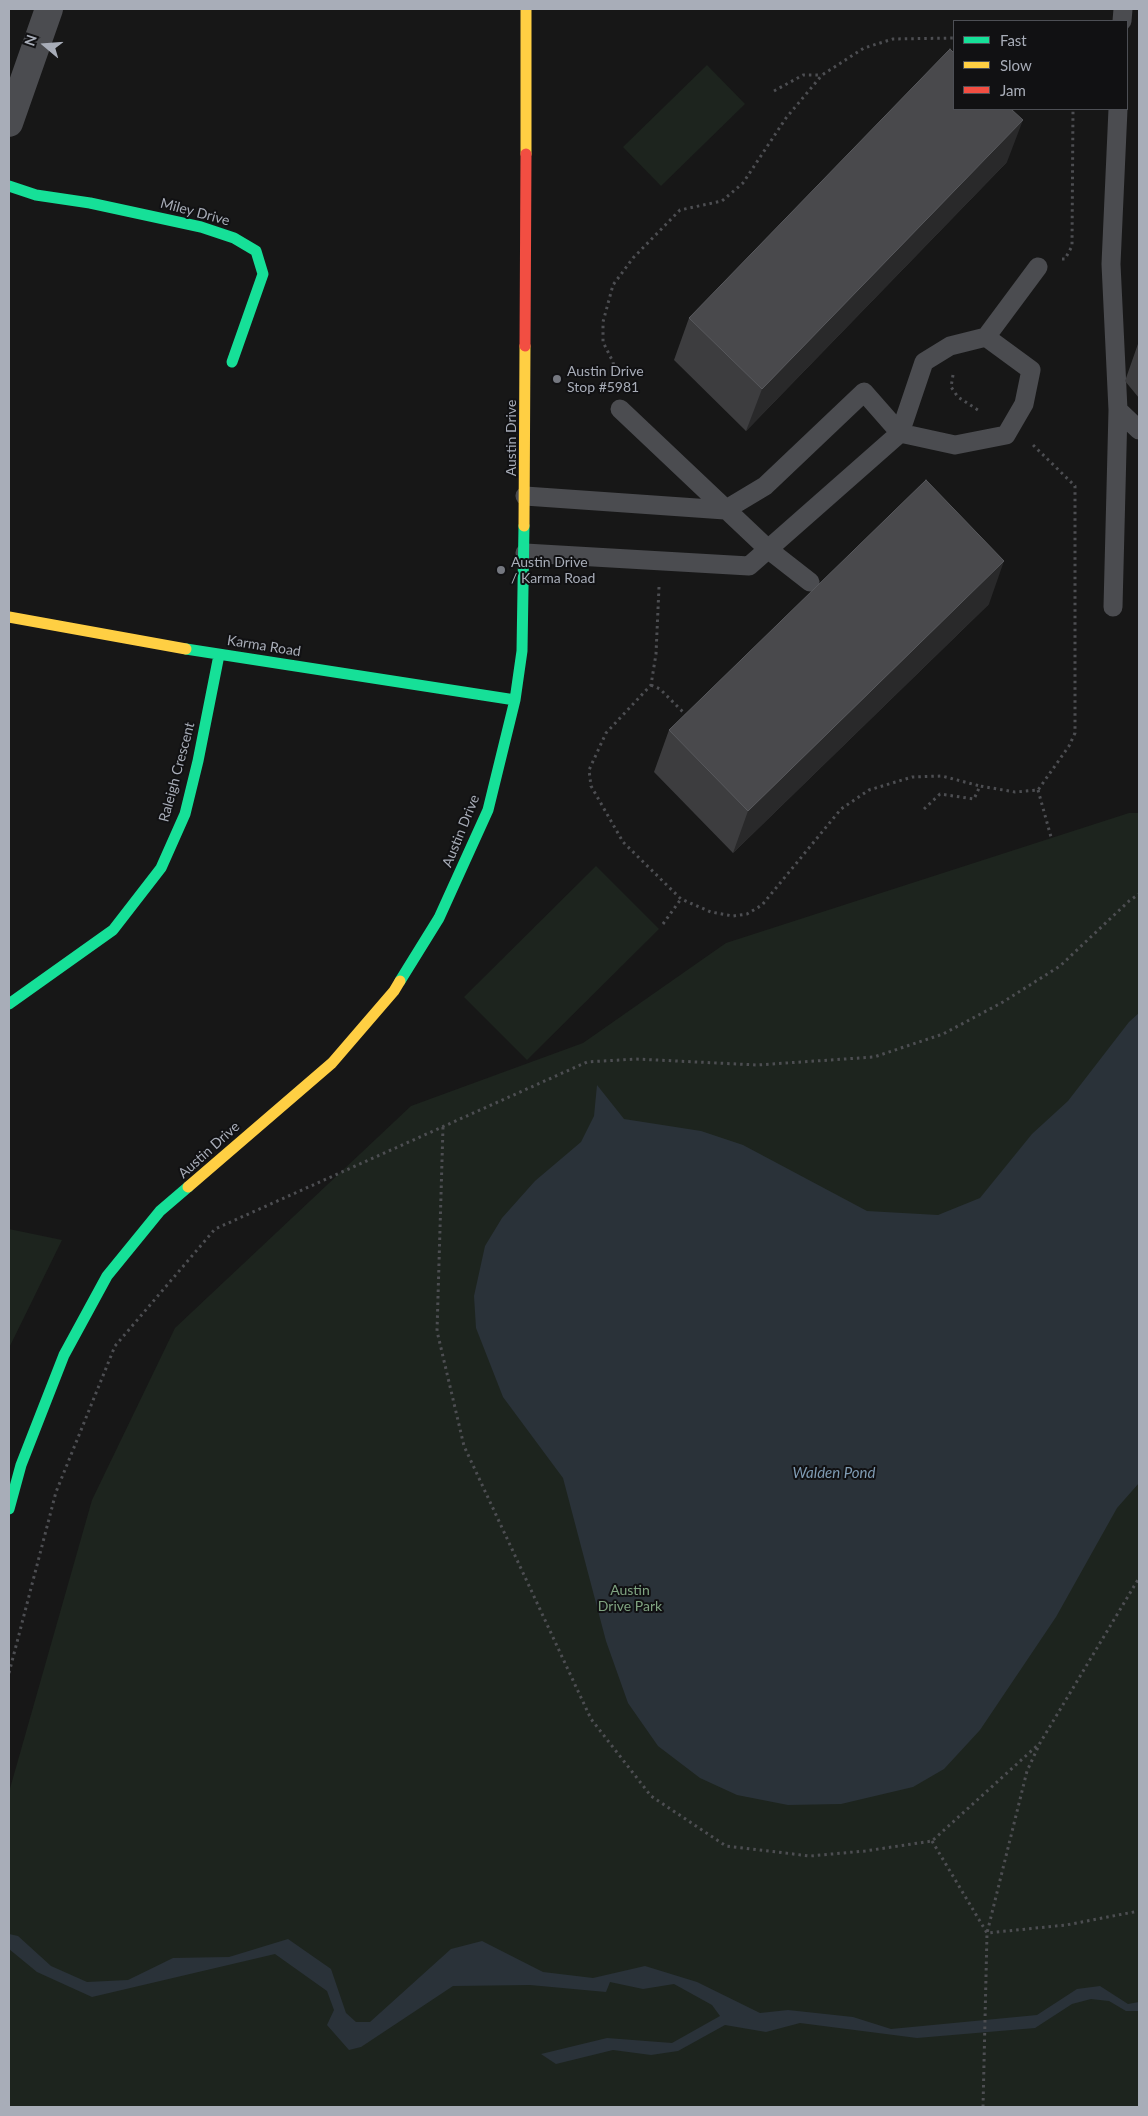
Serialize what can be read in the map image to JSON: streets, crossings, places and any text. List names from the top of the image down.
{
  "streets": {
    "street": [
      "Miley Drive",
      "Austin Drive",
      "Karma Road",
      "Raleigh Crescent"
    ]
  },
  "crossings": [
    ["Austin Drive", "Karma Road"],
    ["Karma Road", "Raleigh Crescent"]
  ],
  "water": ["Walden Pond"],
  "parks": ["Austin Drive Park"],
  "places": ["Austin Drive Stop #5981", "Austin Drive / Karma Road"],
  "legend": ["Fast", "Slow", "Jam"],
  "north": "left"
}
